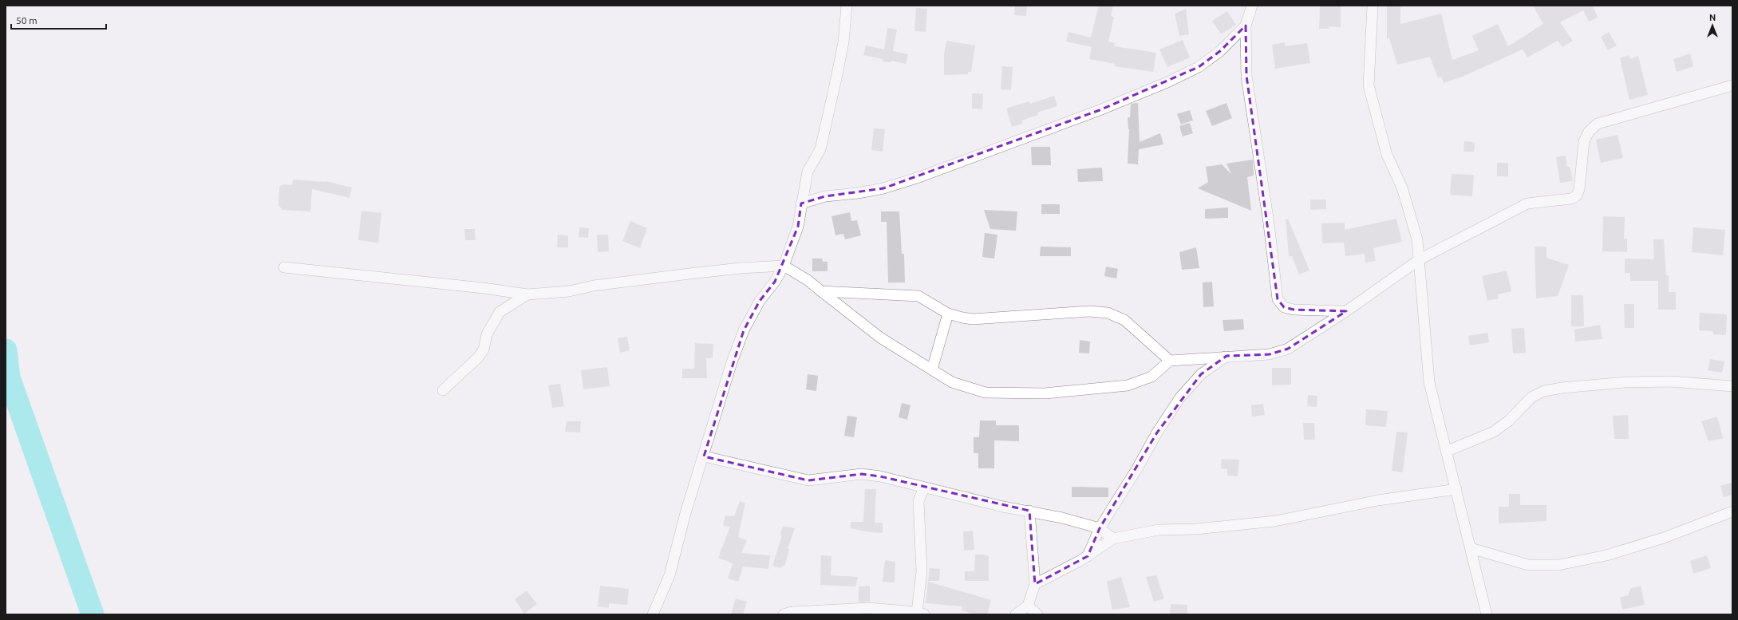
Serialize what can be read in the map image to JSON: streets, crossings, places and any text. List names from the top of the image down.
{
  "scale_bar": "50 m",
  "north": "top"
}
